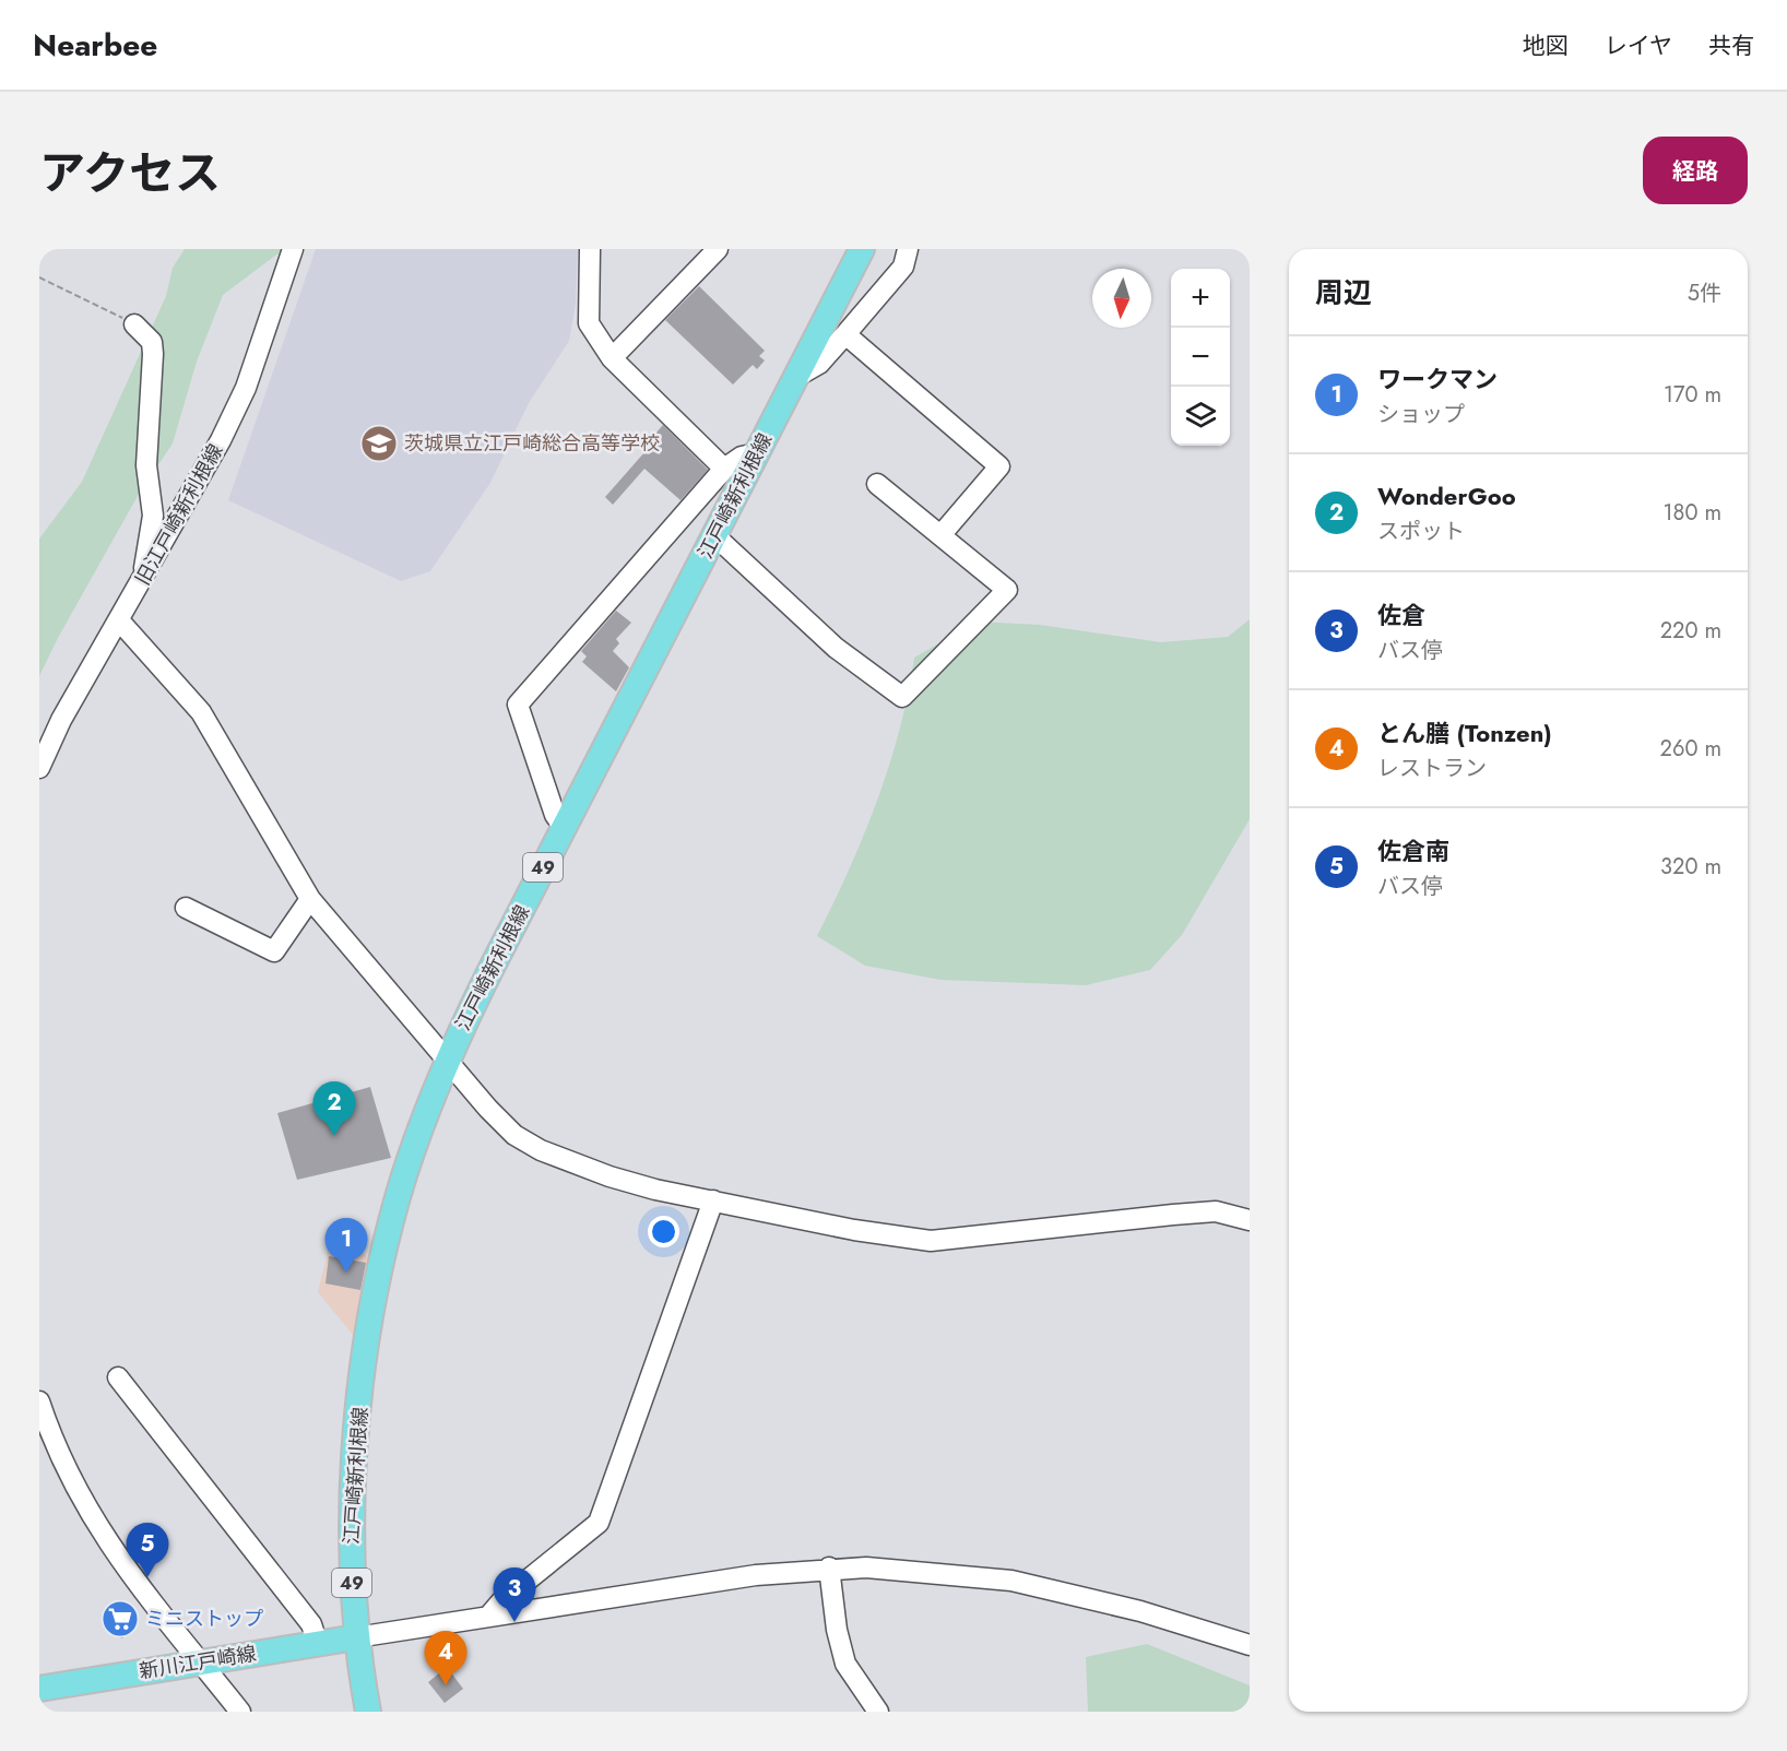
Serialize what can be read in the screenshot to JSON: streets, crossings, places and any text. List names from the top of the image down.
{
  "streets": {
    "main road": ["江戸崎新利根線", "49", "新川江戸崎線"],
    "street": ["旧江戸崎新利根線"]
  },
  "crossings": [
    ["江戸崎新利根線", "新川江戸崎線"]
  ],
  "places": {
    "school or university": ["茨城県立江戸崎総合高等学校"],
    "supermarket": ["ミニストップ"]
  },
  "north": "bottom",
  "page": {
    "header": "Nearbee",
    "nav": ["地図", "レイヤ", "共有"],
    "title": "アクセス",
    "buttons": "経路",
    "heading": ["周辺", "5件"],
    "map_buttons": ["+", "−"],
    "list": [
      {
        "mark": "1",
        "name": "ワークマン",
        "note": "ショップ",
        "value": "170 m"
      },
      {
        "mark": "2",
        "name": "WonderGoo",
        "note": "スポット",
        "value": "180 m"
      },
      {
        "mark": "3",
        "name": "佐倉",
        "note": "バス停",
        "value": "220 m"
      },
      {
        "mark": "4",
        "name": "とん膳 (Tonzen)",
        "note": "レストラン",
        "value": "260 m"
      },
      {
        "mark": "5",
        "name": "佐倉南",
        "note": "バス停",
        "value": "320 m"
      }
    ],
    "pins": [
      "2",
      "1",
      "5",
      "3",
      "4"
    ]
  }
}
